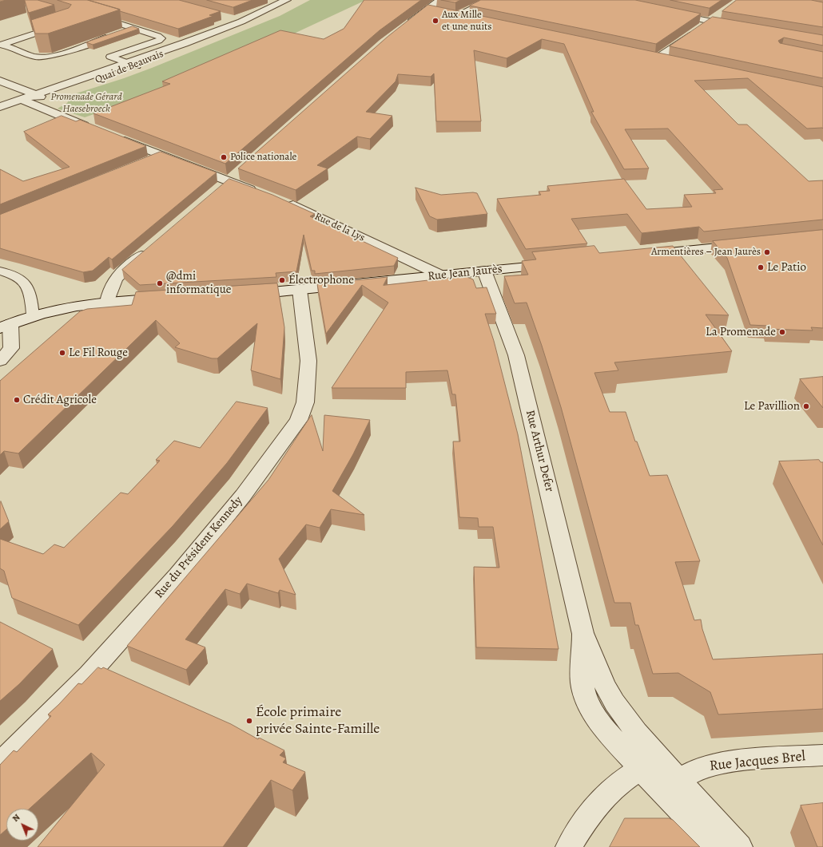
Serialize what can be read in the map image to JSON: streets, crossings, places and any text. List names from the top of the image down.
{
  "streets": {
    "street": [
      "Quai de Beauvais",
      "Rue de la Lys",
      "Rue Jean Jaurès",
      "Rue Arthur Defer",
      "Rue du Président Kennedy",
      "Rue Jacques Brel"
    ]
  },
  "crossings": [
    ["Rue de la Lys", "Rue Jean Jaurès"],
    ["Rue Jean Jaurès", "Rue Arthur Defer"],
    ["Rue Jean Jaurès", "Rue du Président Kennedy"],
    ["Rue Arthur Defer", "Rue Jacques Brel"]
  ],
  "parks": ["Promenade Gérard Haesebroeck"],
  "places": [
    "Aux Mille et une nuits",
    "Police nationale",
    "Armentières – Jean Jaurès",
    "Le Patio",
    "Électrophone",
    "@dmi informatique",
    "La Promenade",
    "Le Fil Rouge",
    "Crédit Agricole",
    "Le Pavillion",
    "École primaire privée Sainte-Famille"
  ],
  "north": "top left"
}
